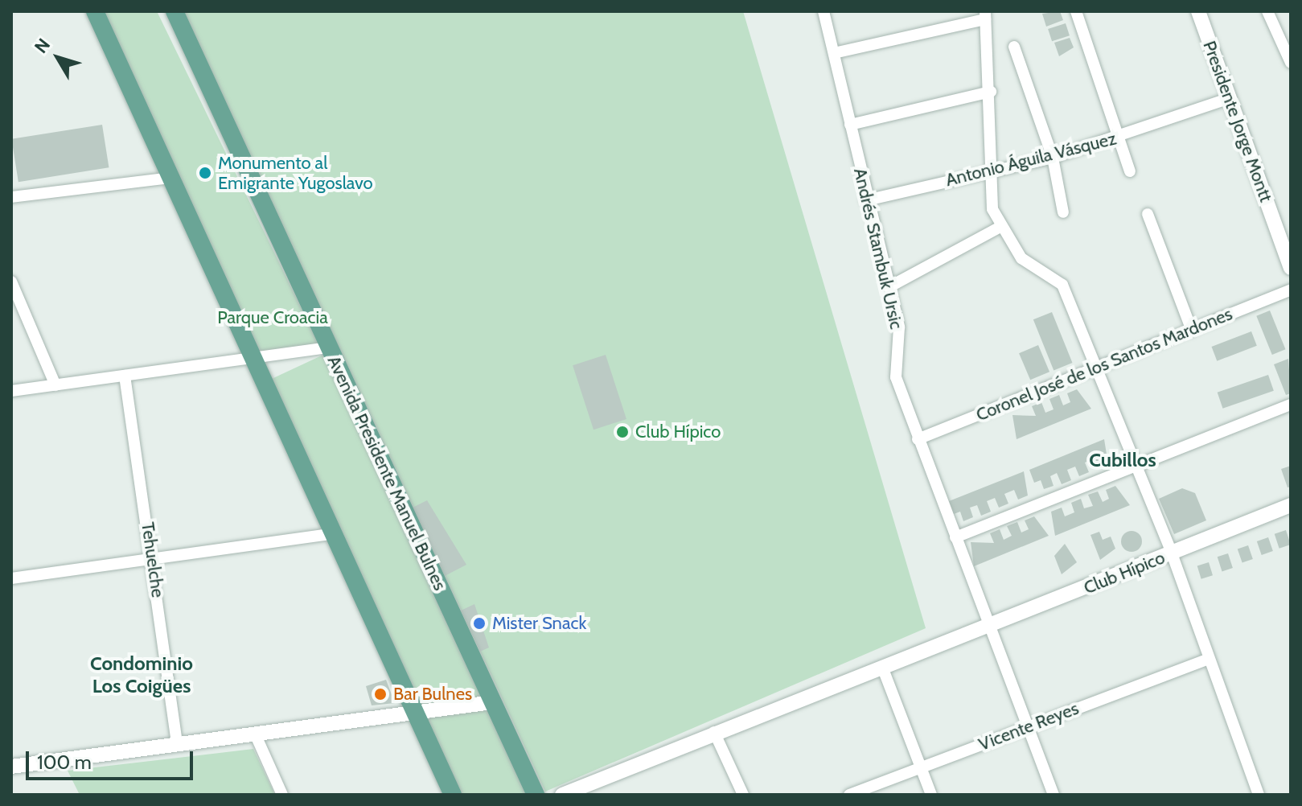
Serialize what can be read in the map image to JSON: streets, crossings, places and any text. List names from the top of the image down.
{
  "streets": {
    "main road": ["Avenida Presidente Manuel Bulnes"],
    "street": [
      "Presidente Jorge Montt",
      "Antonio Águila Vásquez",
      "Andrés Stambuk Ursic",
      "Coronel José de los Santos Mardones",
      "Tehuelche",
      "Club Hípico",
      "Vicente Reyes"
    ]
  },
  "crossings": [
    ["Presidente Jorge Montt", "Antonio Águila Vásquez"],
    ["Antonio Águila Vásquez", "Andrés Stambuk Ursic"],
    ["Andrés Stambuk Ursic", "Coronel José de los Santos Mardones"],
    ["Andrés Stambuk Ursic", "Club Hípico"],
    ["Andrés Stambuk Ursic", "Vicente Reyes"]
  ],
  "districts": ["Cubillos", "Condominio Los Coigües"],
  "parks": ["Parque Croacia"],
  "places": [
    "Monumento al Emigrante Yugoslavo",
    "Club Hípico",
    "Mister Snack",
    "Bar Bulnes"
  ],
  "scale_bar": "100 m",
  "north": "top left"
}
